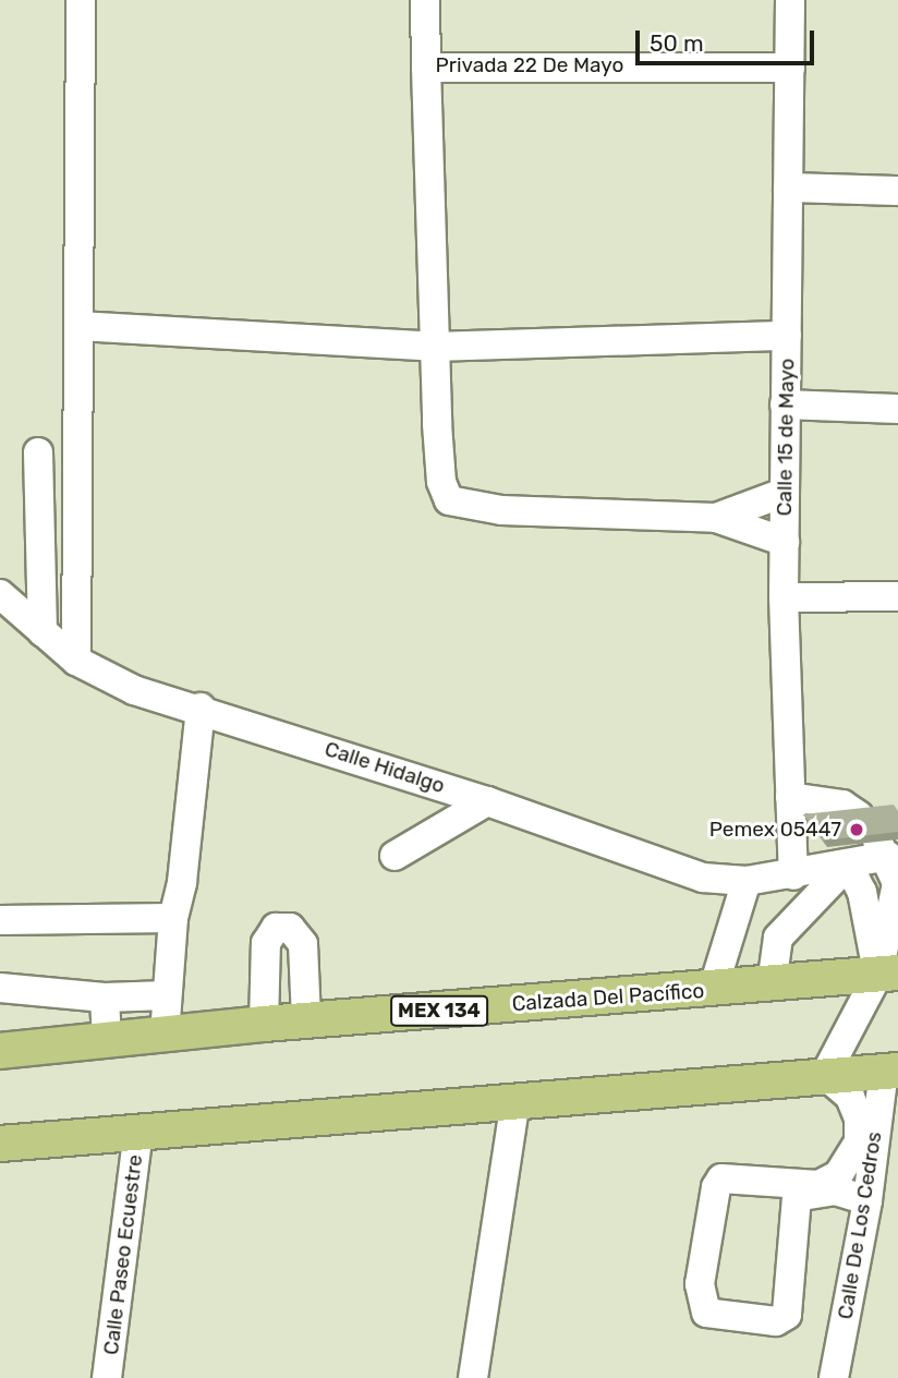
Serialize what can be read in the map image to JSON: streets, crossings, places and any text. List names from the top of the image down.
{
  "streets": {
    "main road": ["Calzada Del Pacífico", "MEX 134"],
    "street": [
      "Privada 22 De Mayo",
      "Calle 15 de Mayo",
      "Calle Hidalgo",
      "Calle De Los Cedros",
      "Calle Paseo Ecuestre"
    ]
  },
  "crossings": [
    ["Privada 22 De Mayo", "Calle 15 de Mayo"],
    ["Calle 15 de Mayo", "Calle Hidalgo"],
    ["Calle Hidalgo", "Calzada Del Pacífico"]
  ],
  "places": ["Pemex 05447"],
  "scale_bar": "50 m"
}
